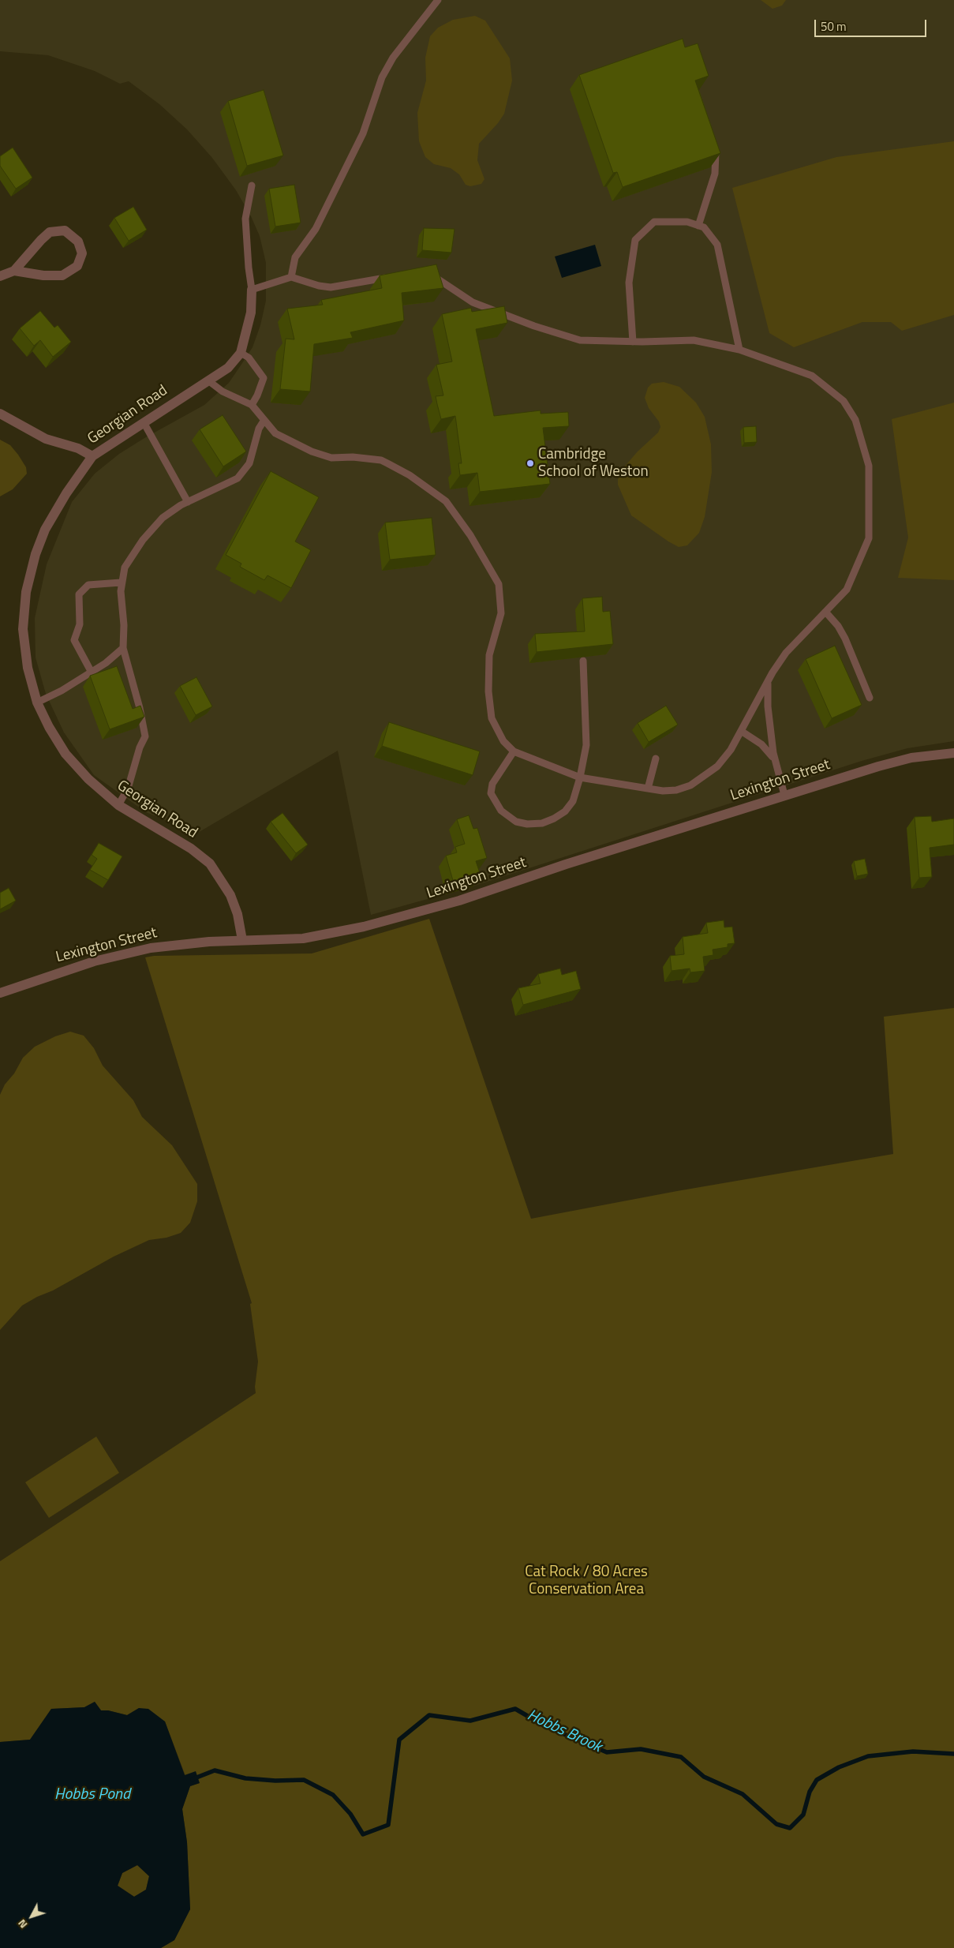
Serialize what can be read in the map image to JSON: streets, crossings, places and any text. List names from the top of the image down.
{
  "streets": {
    "street": ["Georgian Road", "Lexington Street"]
  },
  "crossings": [
    ["Georgian Road", "Lexington Street"]
  ],
  "water": ["Hobbs Brook", "Hobbs Pond"],
  "parks": ["Cat Rock / 80 Acres Conservation Area"],
  "places": ["Cambridge School of Weston"],
  "scale_bar": "50 m",
  "north": "bottom left"
}
